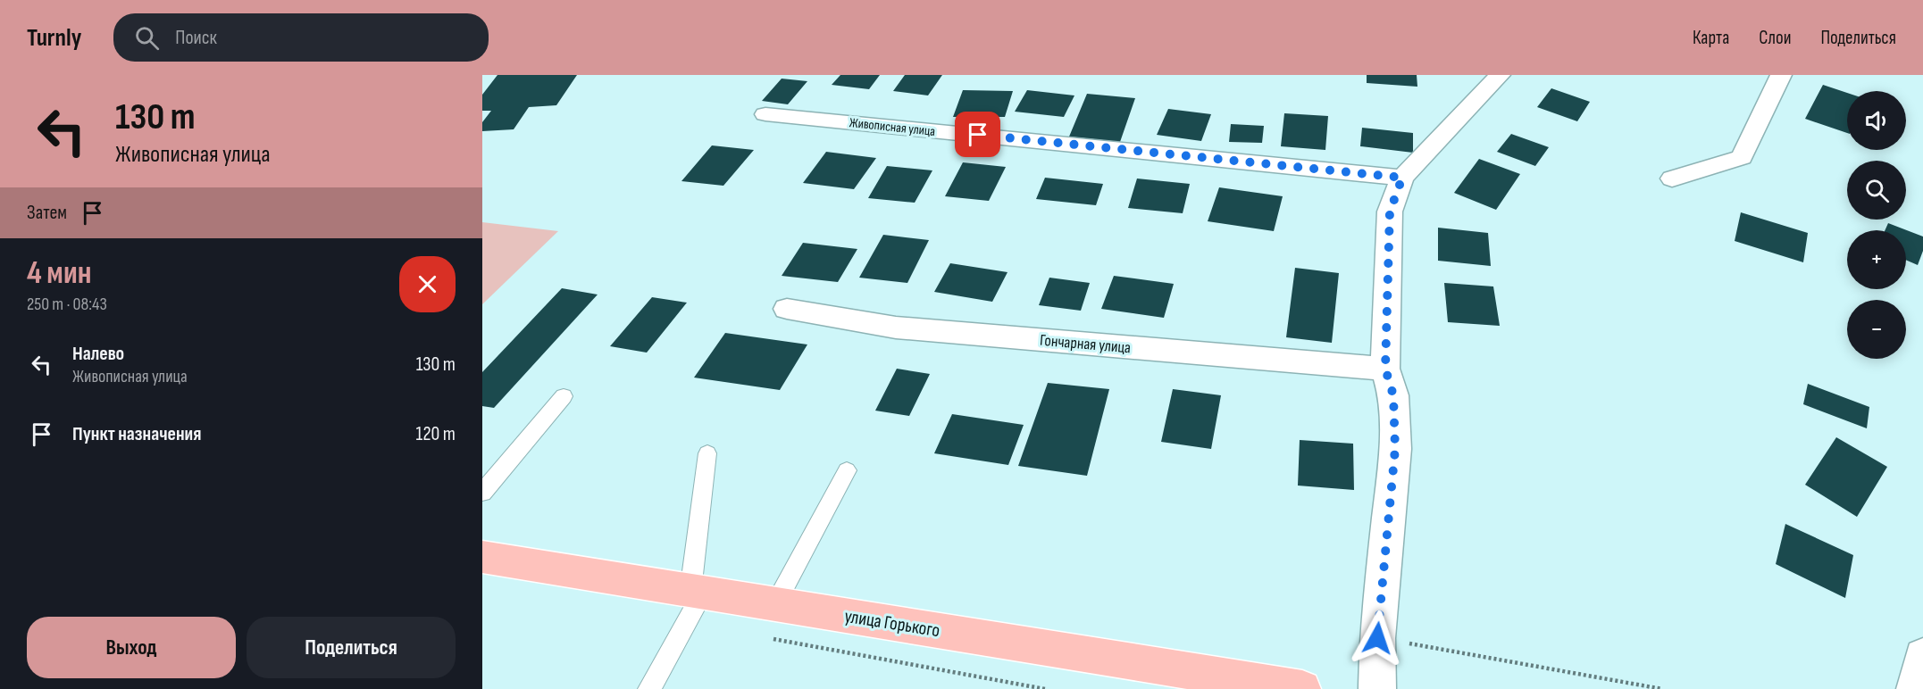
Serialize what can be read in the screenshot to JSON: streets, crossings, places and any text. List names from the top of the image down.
{
  "streets": {
    "main road": ["улица Горького"],
    "street": ["Живописная улица", "Гончарная улица"]
  },
  "page": {
    "header": "Turnly",
    "search": "Поиск",
    "nav": ["Карта", "Слои", "Поделиться"],
    "turn": ["130 m", "Живописная улица"],
    "map_buttons": ["+", "−"],
    "then": "Затем",
    "heading": ["4 мин", "250 m · 08:43"],
    "list": [
      {
        "name": "Налево",
        "note": "Живописная улица",
        "value": "130 m"
      },
      {
        "name": "Пункт назначения",
        "value": "120 m"
      }
    ],
    "buttons": ["Выход", "Поделиться"]
  }
}
